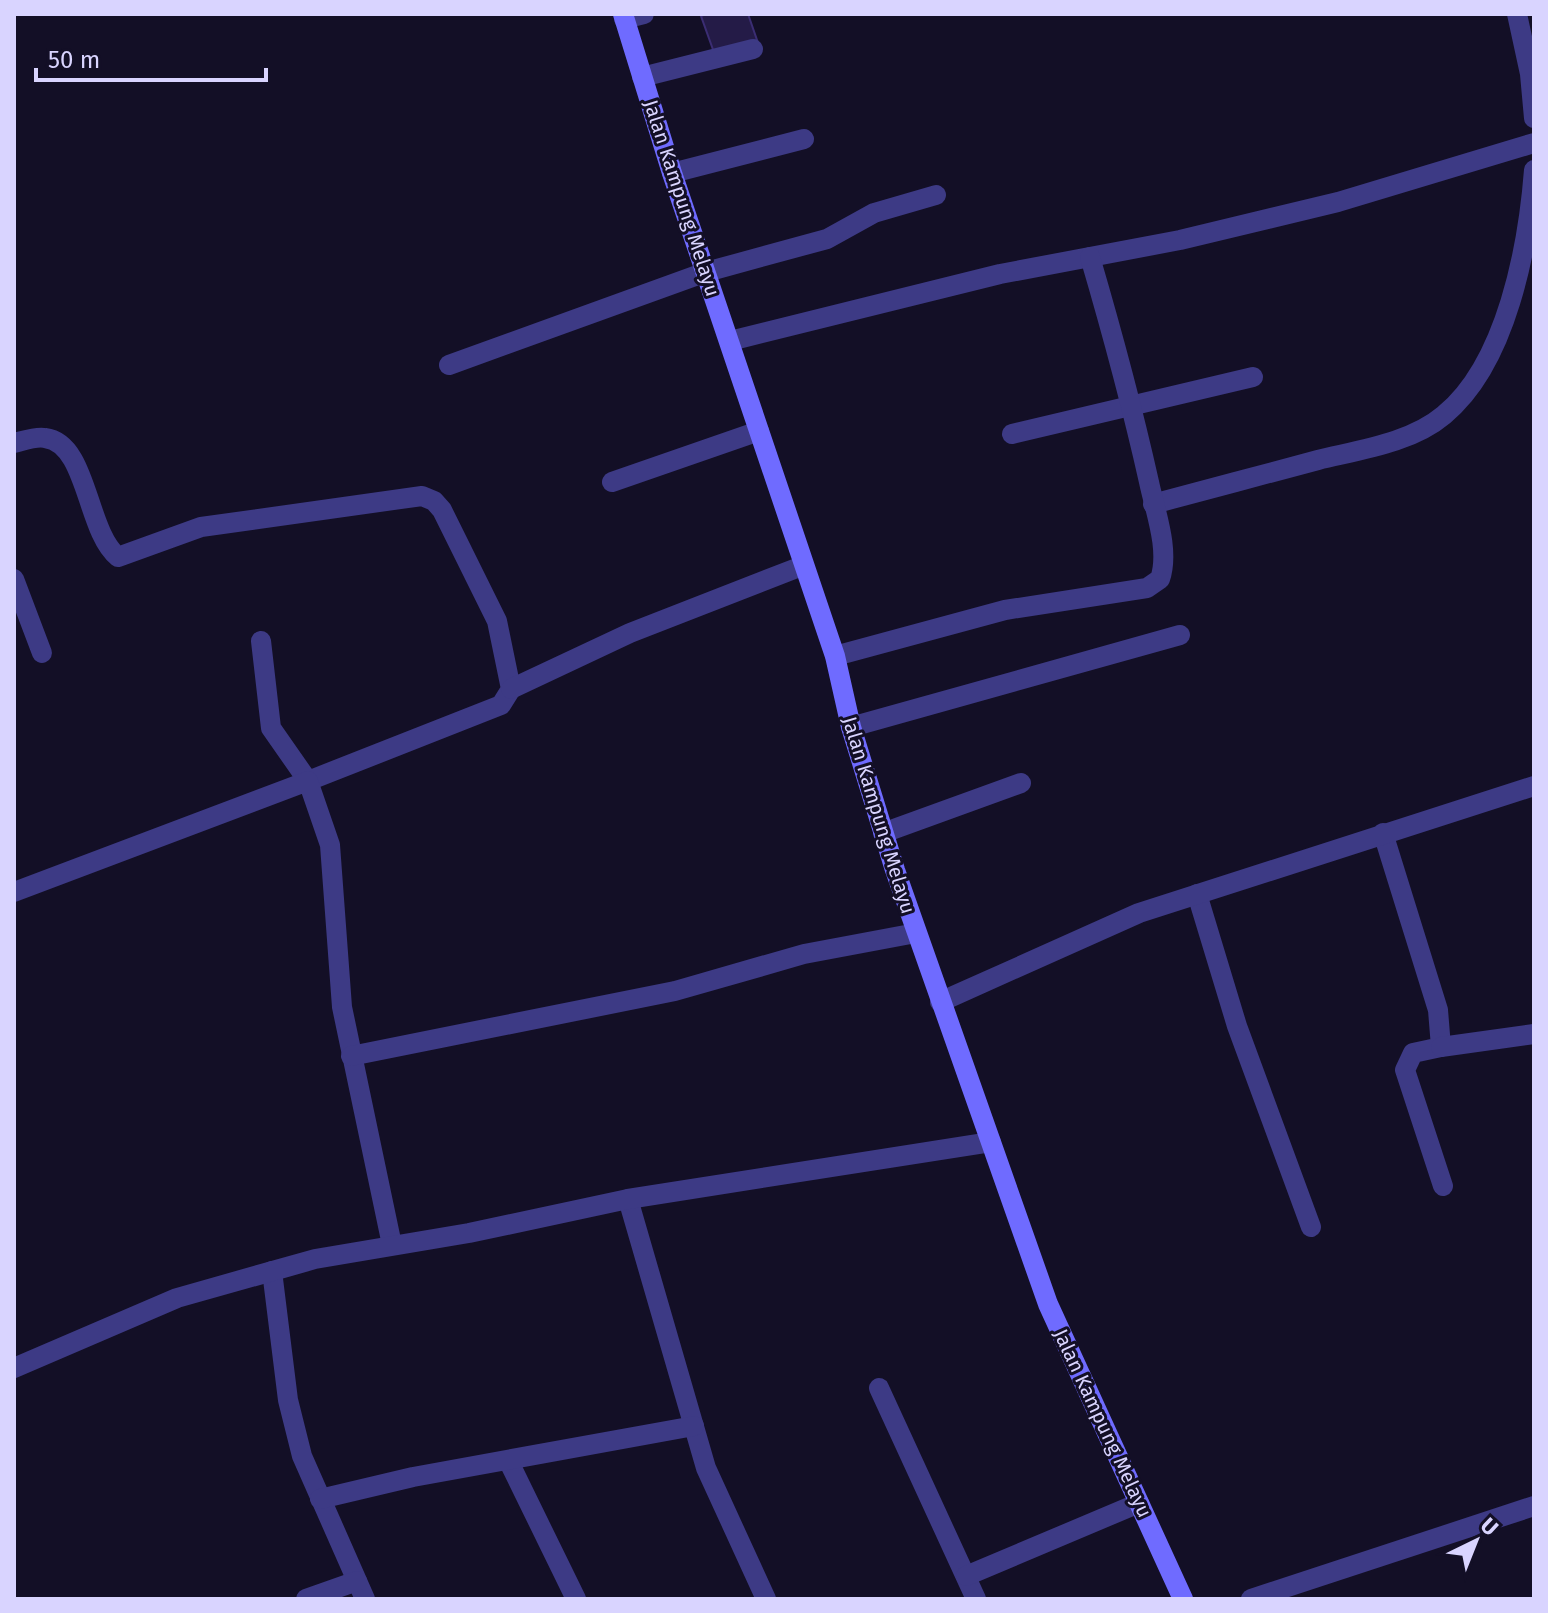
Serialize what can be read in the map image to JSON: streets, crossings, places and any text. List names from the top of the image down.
{
  "streets": {
    "main road": ["Jalan Kampung Melayu"]
  },
  "scale_bar": "50 m",
  "north": "top right"
}
